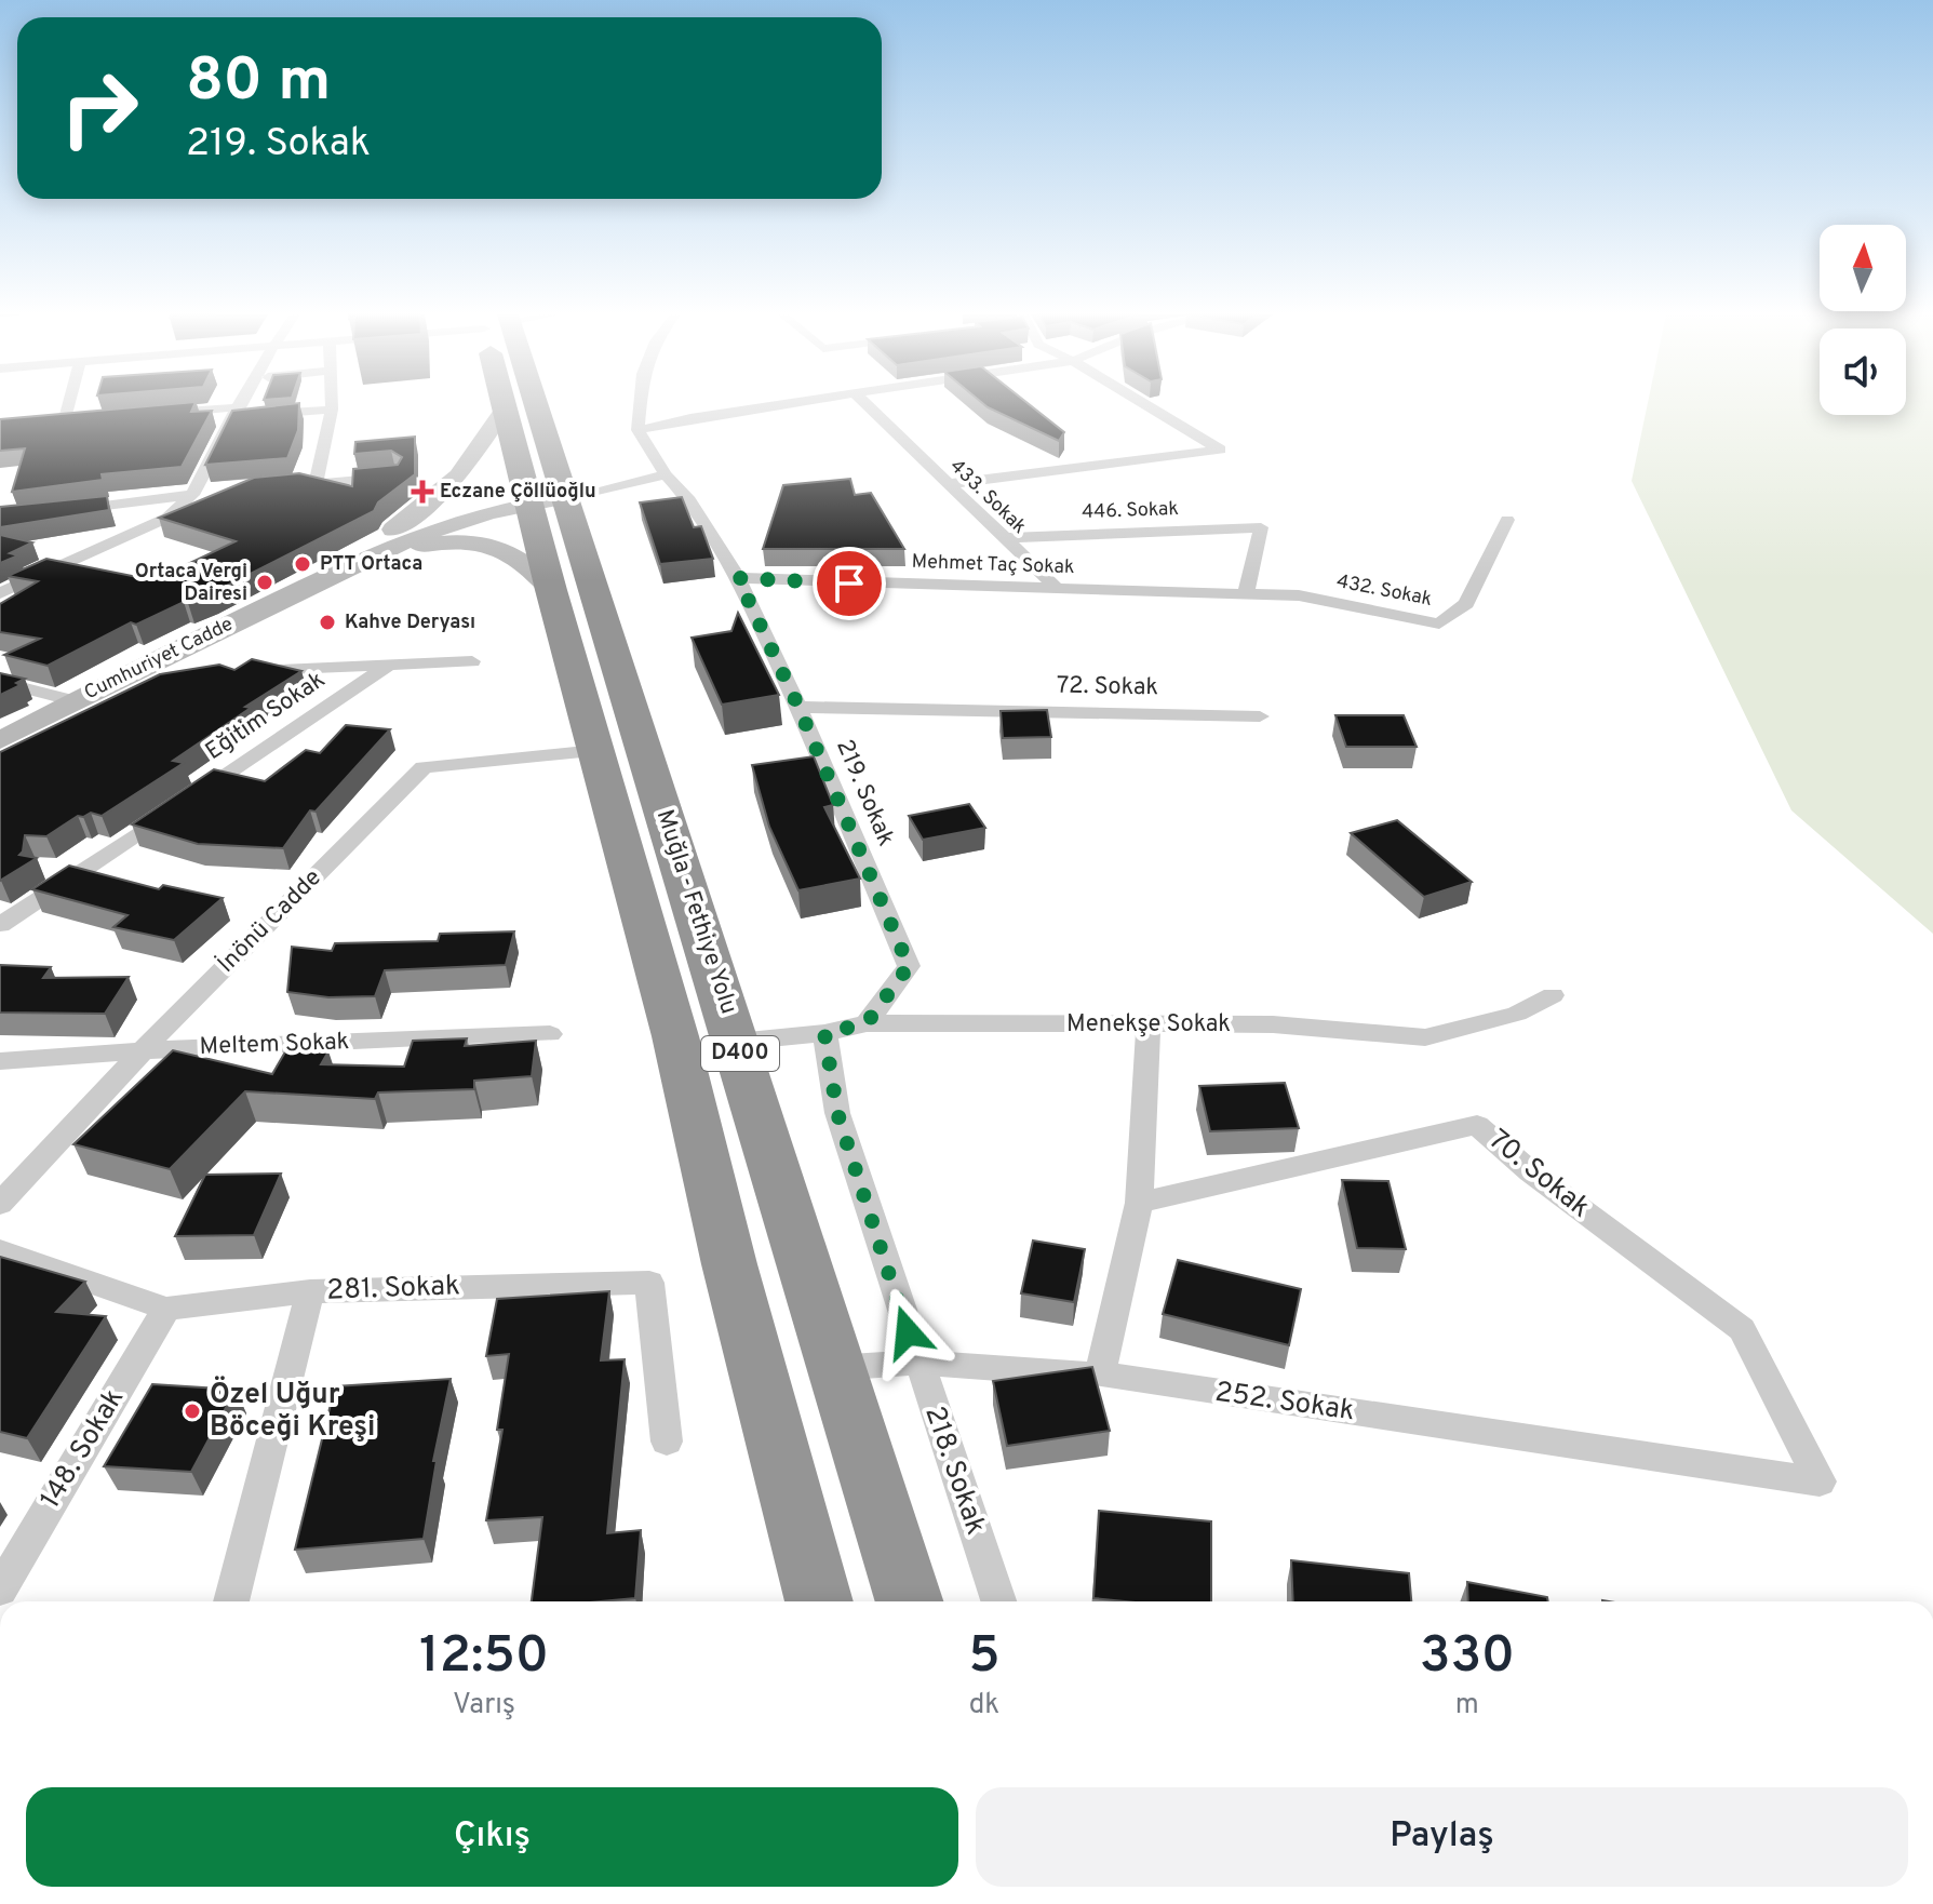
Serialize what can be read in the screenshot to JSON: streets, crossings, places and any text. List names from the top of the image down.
{
  "streets": {
    "highway": ["Muğla - Fethiye Yolu", "D400"],
    "street": [
      "433. Sokak",
      "446. Sokak",
      "Mehmet Taç Sokak",
      "432. Sokak",
      "Cumhuriyet Cadde",
      "72. Sokak",
      "Eğitim Sokak",
      "219. Sokak",
      "İnönü Cadde",
      "Menekşe Sokak",
      "Meltem Sokak",
      "70. Sokak",
      "281. Sokak",
      "252. Sokak",
      "148. Sokak",
      "218. Sokak"
    ]
  },
  "crossings": [
    ["433. Sokak", "446. Sokak"],
    ["433. Sokak", "Mehmet Taç Sokak"],
    ["446. Sokak", "Mehmet Taç Sokak"],
    ["446. Sokak", "432. Sokak"],
    ["Mehmet Taç Sokak", "432. Sokak"],
    ["Mehmet Taç Sokak", "219. Sokak"],
    ["72. Sokak", "219. Sokak"],
    ["219. Sokak", "Menekşe Sokak"],
    ["Muğla - Fethiye Yolu", "İnönü Cadde"],
    ["Muğla - Fethiye Yolu", "Menekşe Sokak"],
    ["Muğla - Fethiye Yolu", "252. Sokak"],
    ["İnönü Cadde", "Meltem Sokak"],
    ["Menekşe Sokak", "218. Sokak"],
    ["70. Sokak", "252. Sokak"],
    ["252. Sokak", "218. Sokak"]
  ],
  "places": {
    "health": ["Eczane Çöllüoğlu"],
    "other": [
      "PTT Ortaca",
      "Ortaca Vergi Dairesi",
      "Kahve Deryası",
      "Özel Uğur Böceği Kreşi"
    ]
  },
  "north": "top",
  "page": {
    "turn": ["80 m", "219. Sokak"],
    "eta": [
      "12:50",
      "Varış",
      "5",
      "dk",
      "330",
      "m"
    ],
    "buttons": ["Çıkış", "Paylaş"]
  }
}
